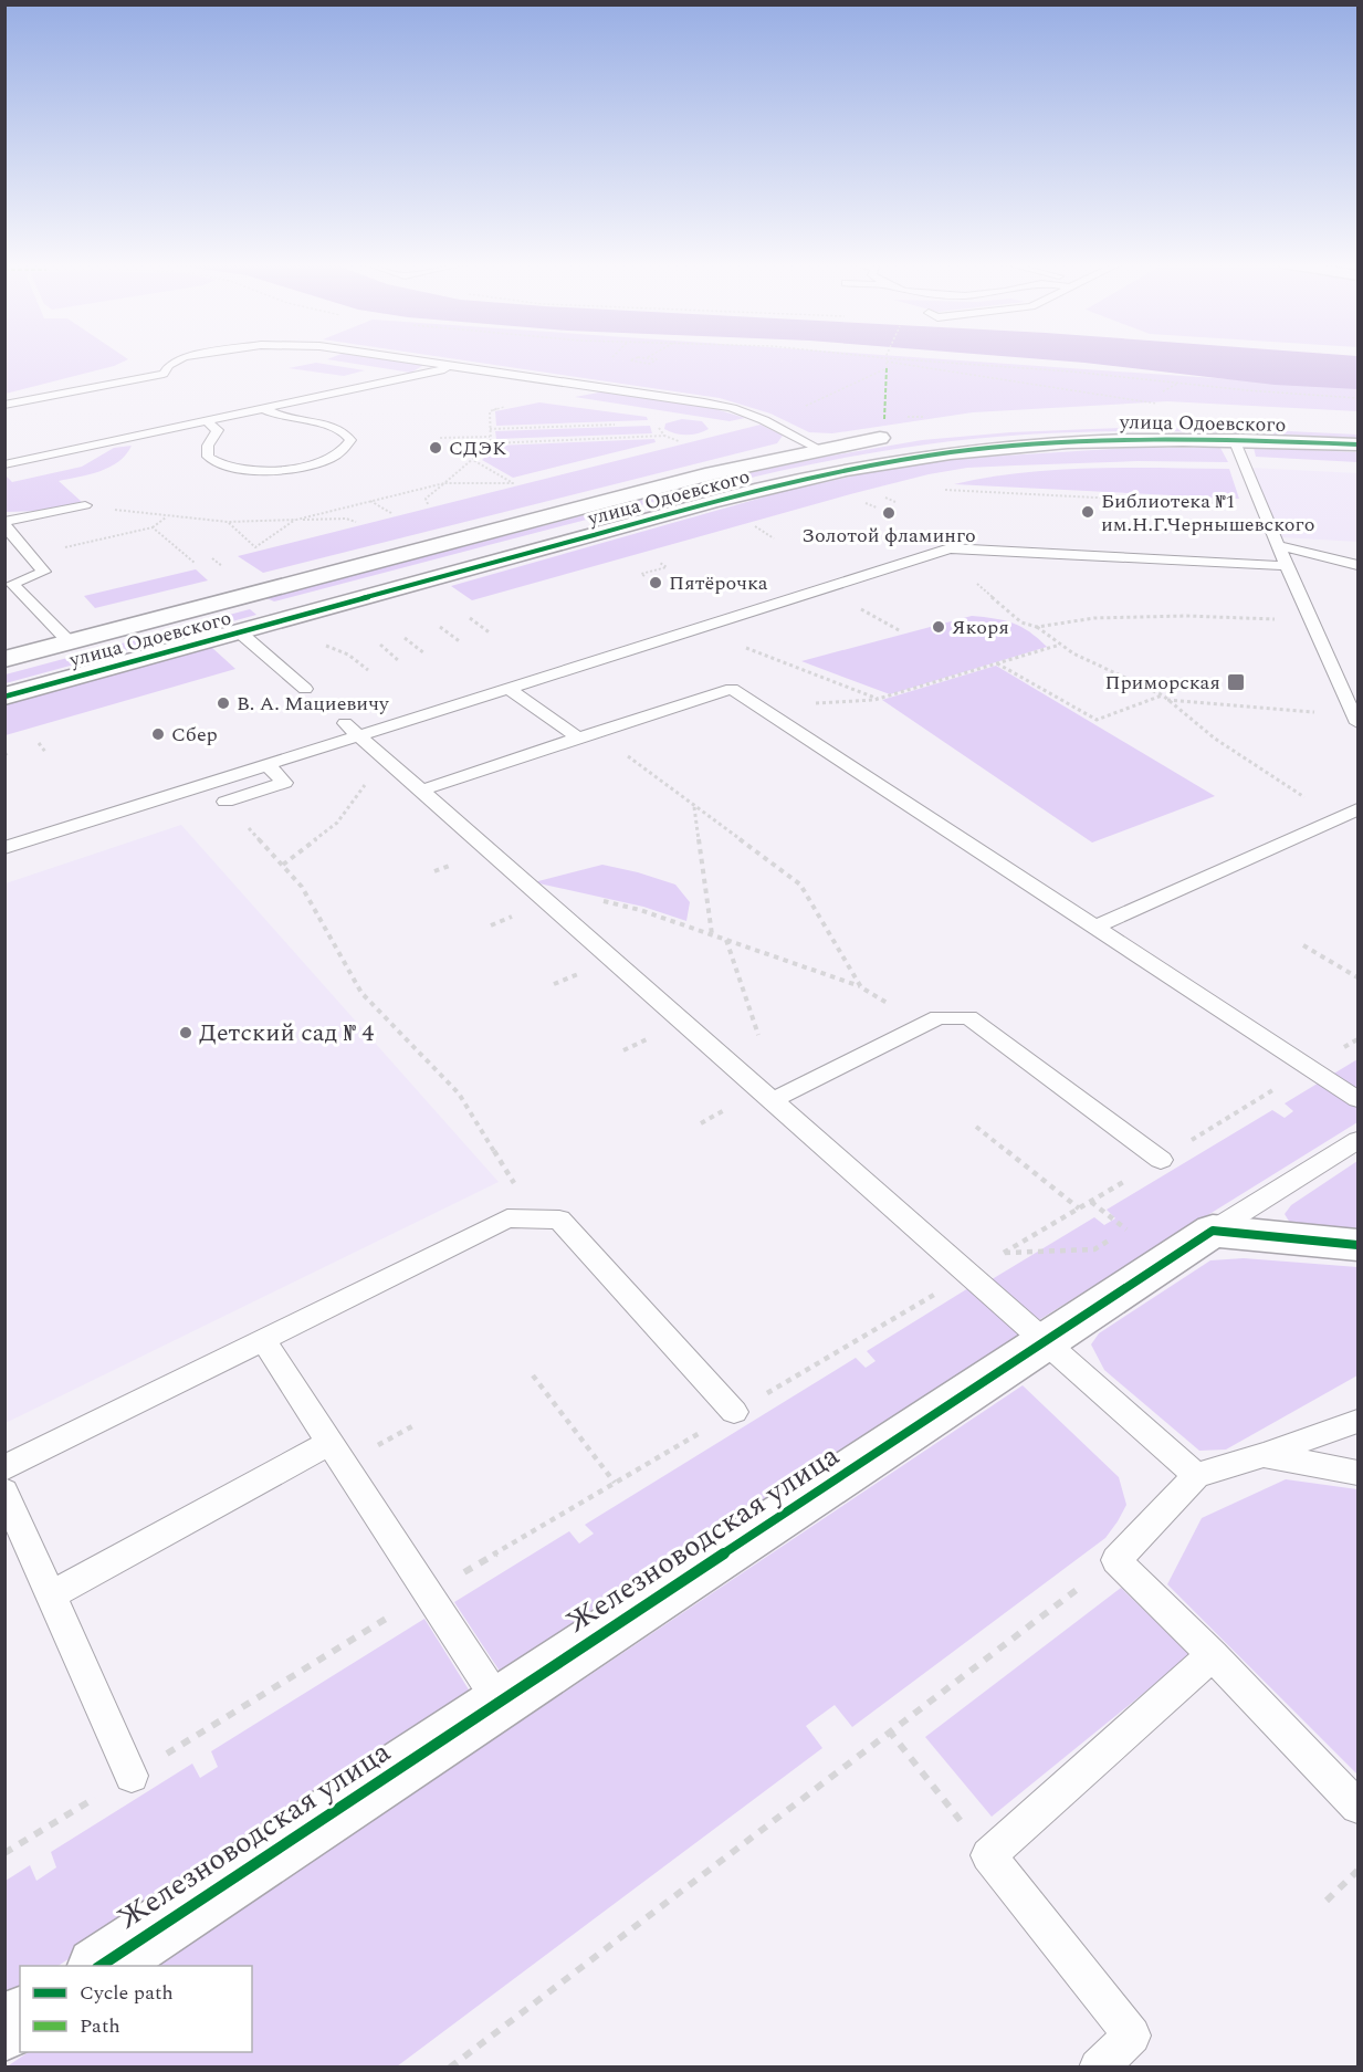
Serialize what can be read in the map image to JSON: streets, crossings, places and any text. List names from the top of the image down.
{
  "streets": {
    "street": ["улица Одоевского", "Железноводская улица"]
  },
  "places": {
    "other": [
      "СДЭК",
      "Библиотека №1 им.Н.Г.Чернышевского",
      "Золотой фламинго",
      "Пятёрочка",
      "Якоря",
      "В. А. Мациевичу",
      "Сбер",
      "Детский сад № 4"
    ],
    "transit": ["Приморская"]
  },
  "legend": ["Cycle path", "Path"]
}
